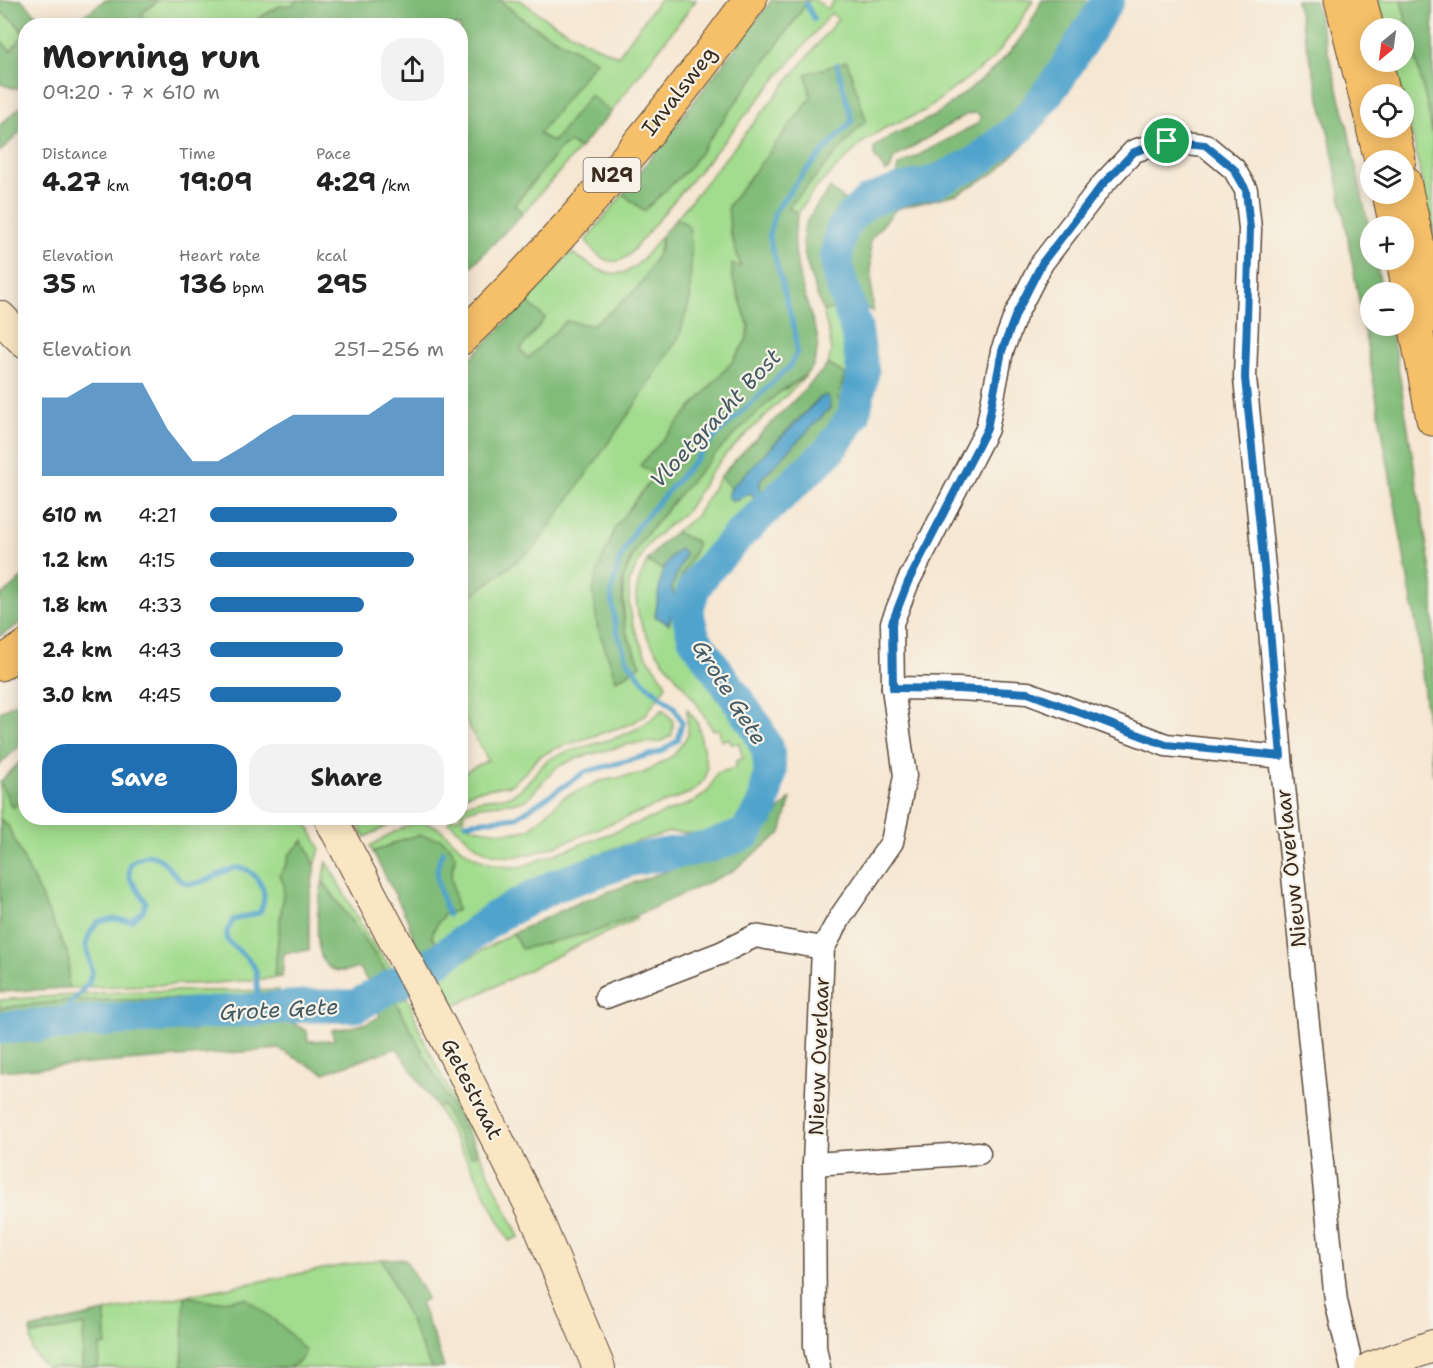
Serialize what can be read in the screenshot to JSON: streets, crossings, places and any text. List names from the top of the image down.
{
  "streets": {
    "main road": ["Invalsweg", "N29"],
    "street": ["Nieuw Overlaar", "Getestraat"]
  },
  "water": ["Vloetgracht Bost", "Grote Gete"],
  "north": "bottom left",
  "page": {
    "map_buttons": ["+", "−"],
    "heading": ["Morning run", "09:20 · 7 × 610 m"],
    "stats": [
      ["Distance", "4.27 km"],
      ["Time", "19:09"],
      ["Pace", "4:29 /km"],
      ["Elevation", "35 m"],
      ["Heart rate", "136 bpm"],
      ["kcal", "295"]
    ],
    "chart": ["Elevation", "251–256 m"],
    "list": [
      {
        "name": "610 m",
        "note": "4:21"
      },
      {
        "name": "1.2 km",
        "note": "4:15"
      },
      {
        "name": "1.8 km",
        "note": "4:33"
      },
      {
        "name": "2.4 km",
        "note": "4:43"
      },
      {
        "name": "3.0 km",
        "note": "4:45"
      }
    ],
    "buttons": ["Save", "Share"]
  }
}
